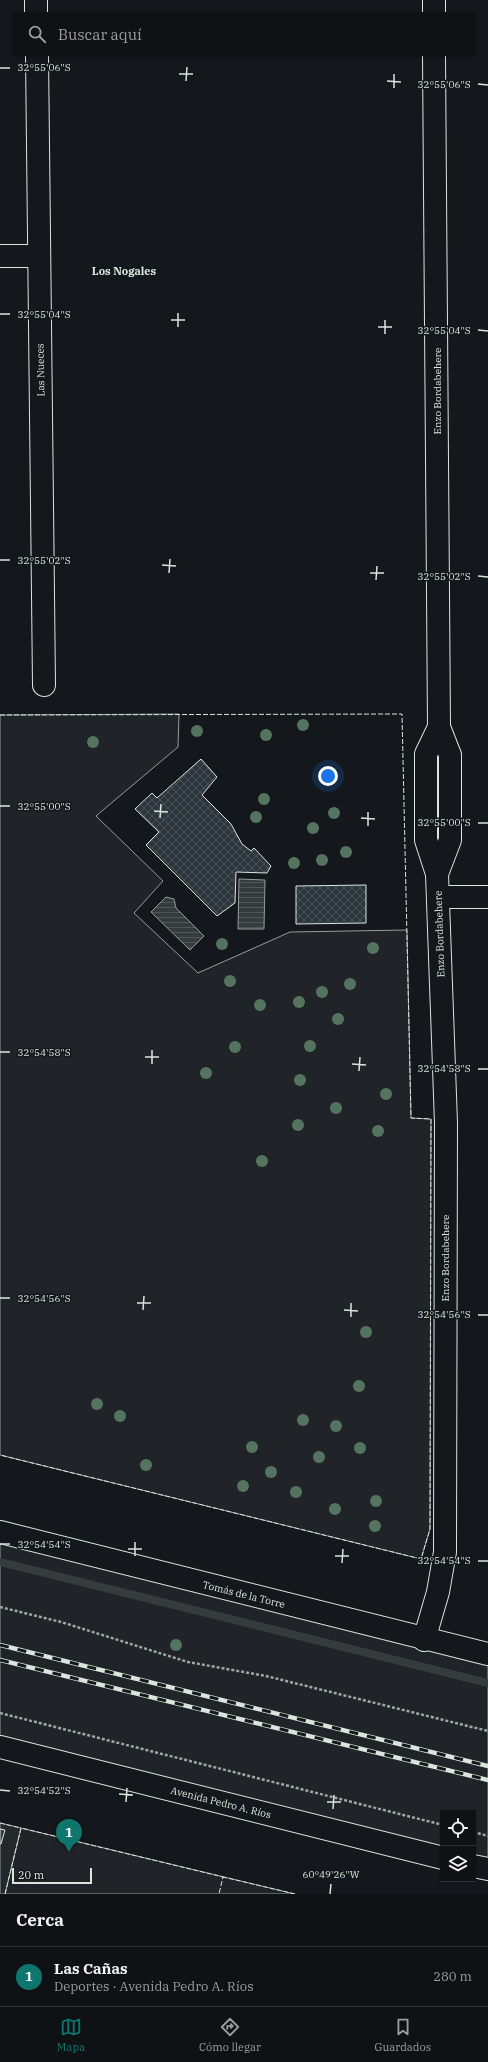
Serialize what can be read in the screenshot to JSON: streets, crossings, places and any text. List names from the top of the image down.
{
  "streets": {
    "street": [
      "Las Nueces",
      "Enzo Bordabehere",
      "Tomás de la Torre",
      "Avenida Pedro A. Ríos"
    ]
  },
  "crossings": [
    ["Enzo Bordabehere", "Tomás de la Torre"]
  ],
  "districts": ["Los Nogales"],
  "scale_bar": "20 m",
  "page": {
    "search": "Buscar aquí",
    "pins": "1",
    "scale": "20 m",
    "heading": "Cerca",
    "list": [
      {
        "mark": "1",
        "name": "Las Cañas",
        "note": "Deportes · Avenida Pedro A. Ríos",
        "value": "280 m"
      }
    ],
    "nav": ["Mapa", "Cómo llegar", "Guardados"]
  },
  "coordinates": [
    "32°55'06\"S",
    "32°55'04\"S",
    "32°55'02\"S",
    "32°55'00\"S",
    "32°54'58\"S",
    "32°54'56\"S",
    "32°54'54\"S",
    "32°54'52\"S",
    "60°49'26\"W"
  ]
}
